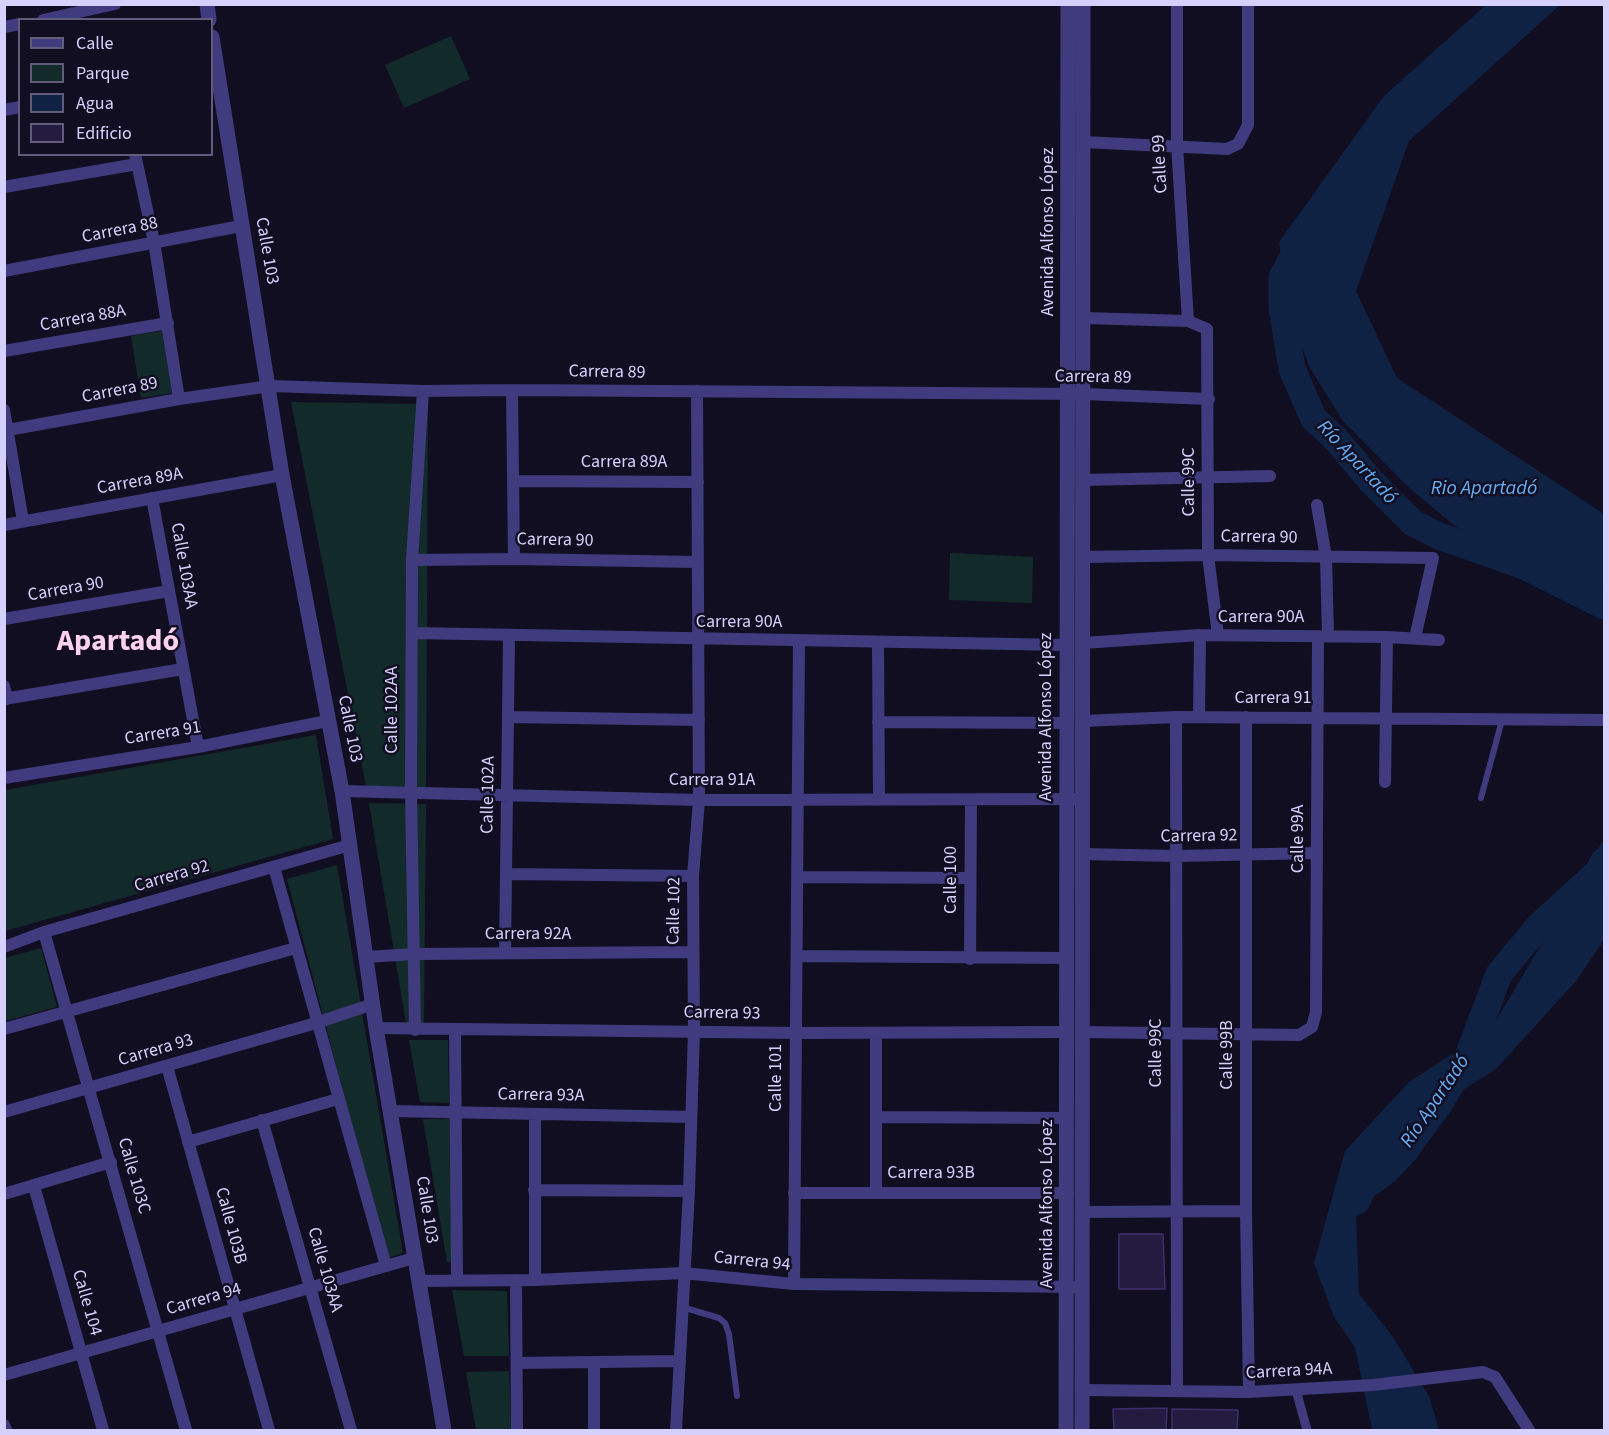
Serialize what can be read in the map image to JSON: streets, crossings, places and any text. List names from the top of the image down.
{
  "streets": {
    "street": [
      "Calle 99",
      "Carrera 88",
      "Avenida Alfonso López",
      "Calle 103",
      "Carrera 88A",
      "Carrera 89",
      "Carrera 89A",
      "Calle 99C",
      "Carrera 90",
      "Calle 103AA",
      "Carrera 90A",
      "Carrera 91",
      "Calle 102AA",
      "Carrera 91A",
      "Calle 102A",
      "Carrera 92",
      "Calle 99A",
      "Calle 100",
      "Calle 102",
      "Carrera 92A",
      "Carrera 93",
      "Calle 99B",
      "Calle 101",
      "Carrera 93A",
      "Carrera 93B",
      "Calle 103C",
      "Calle 103B",
      "Carrera 94",
      "Calle 104",
      "Carrera 94A"
    ]
  },
  "crossings": [
    ["Calle 99", "Calle 99C"],
    ["Carrera 88", "Calle 103"],
    ["Avenida Alfonso López", "Carrera 89"],
    ["Avenida Alfonso López", "Carrera 90"],
    ["Avenida Alfonso López", "Carrera 90A"],
    ["Avenida Alfonso López", "Carrera 91"],
    ["Avenida Alfonso López", "Carrera 91A"],
    ["Avenida Alfonso López", "Carrera 92"],
    ["Avenida Alfonso López", "Carrera 93"],
    ["Avenida Alfonso López", "Carrera 93B"],
    ["Avenida Alfonso López", "Carrera 94"],
    ["Avenida Alfonso López", "Carrera 94A"],
    ["Calle 103", "Carrera 89"],
    ["Calle 103", "Carrera 89A"],
    ["Calle 103", "Carrera 91"],
    ["Calle 103", "Carrera 91A"],
    ["Calle 103", "Carrera 92"],
    ["Calle 103", "Carrera 92A"],
    ["Calle 103", "Carrera 93"],
    ["Calle 103", "Carrera 93A"],
    ["Calle 103", "Carrera 94"],
    ["Carrera 89", "Calle 99C"],
    ["Carrera 89", "Calle 102AA"],
    ["Carrera 89", "Calle 102"],
    ["Carrera 89A", "Calle 103AA"],
    ["Carrera 89A", "Calle 102"],
    ["Calle 99C", "Carrera 90"],
    ["Calle 99C", "Carrera 90A"],
    ["Calle 99C", "Carrera 91"],
    ["Calle 99C", "Carrera 92"],
    ["Calle 99C", "Carrera 93"],
    ["Calle 99C", "Carrera 94A"],
    ["Carrera 90", "Calle 103AA"],
    ["Carrera 90", "Carrera 90A"],
    ["Carrera 90", "Calle 102AA"],
    ["Carrera 90", "Calle 99A"],
    ["Carrera 90", "Calle 102"],
    ["Calle 103AA", "Carrera 91"],
    ["Calle 103AA", "Carrera 94"],
    ["Carrera 90A", "Calle 102AA"],
    ["Carrera 90A", "Calle 102A"],
    ["Carrera 90A", "Calle 99A"],
    ["Carrera 90A", "Calle 102"],
    ["Carrera 90A", "Calle 101"],
    ["Carrera 91", "Calle 99A"],
    ["Carrera 91", "Calle 99B"],
    ["Calle 102AA", "Carrera 91A"],
    ["Calle 102AA", "Carrera 92A"],
    ["Calle 102AA", "Carrera 93"],
    ["Carrera 91A", "Calle 102A"],
    ["Carrera 91A", "Calle 100"],
    ["Carrera 91A", "Calle 102"],
    ["Carrera 91A", "Calle 101"],
    ["Calle 102A", "Carrera 92A"],
    ["Carrera 92", "Calle 99A"],
    ["Carrera 92", "Calle 99B"],
    ["Carrera 92", "Calle 103C"],
    ["Calle 99A", "Carrera 93"],
    ["Calle 102", "Carrera 92A"],
    ["Calle 102", "Carrera 93"],
    ["Calle 102", "Carrera 93A"],
    ["Calle 102", "Carrera 94"],
    ["Carrera 93", "Calle 99B"],
    ["Carrera 93", "Calle 101"],
    ["Carrera 93", "Calle 103C"],
    ["Carrera 93", "Calle 103B"],
    ["Calle 99B", "Carrera 94A"],
    ["Calle 101", "Carrera 93B"],
    ["Calle 101", "Carrera 94"],
    ["Calle 103C", "Carrera 94"],
    ["Calle 103B", "Carrera 94"],
    ["Carrera 94", "Calle 104"]
  ],
  "districts": ["Apartadó"],
  "water": ["Río Apartadó", "Rio Apartadó"],
  "legend": [
    "Calle",
    "Parque",
    "Agua",
    "Edificio"
  ]
}
